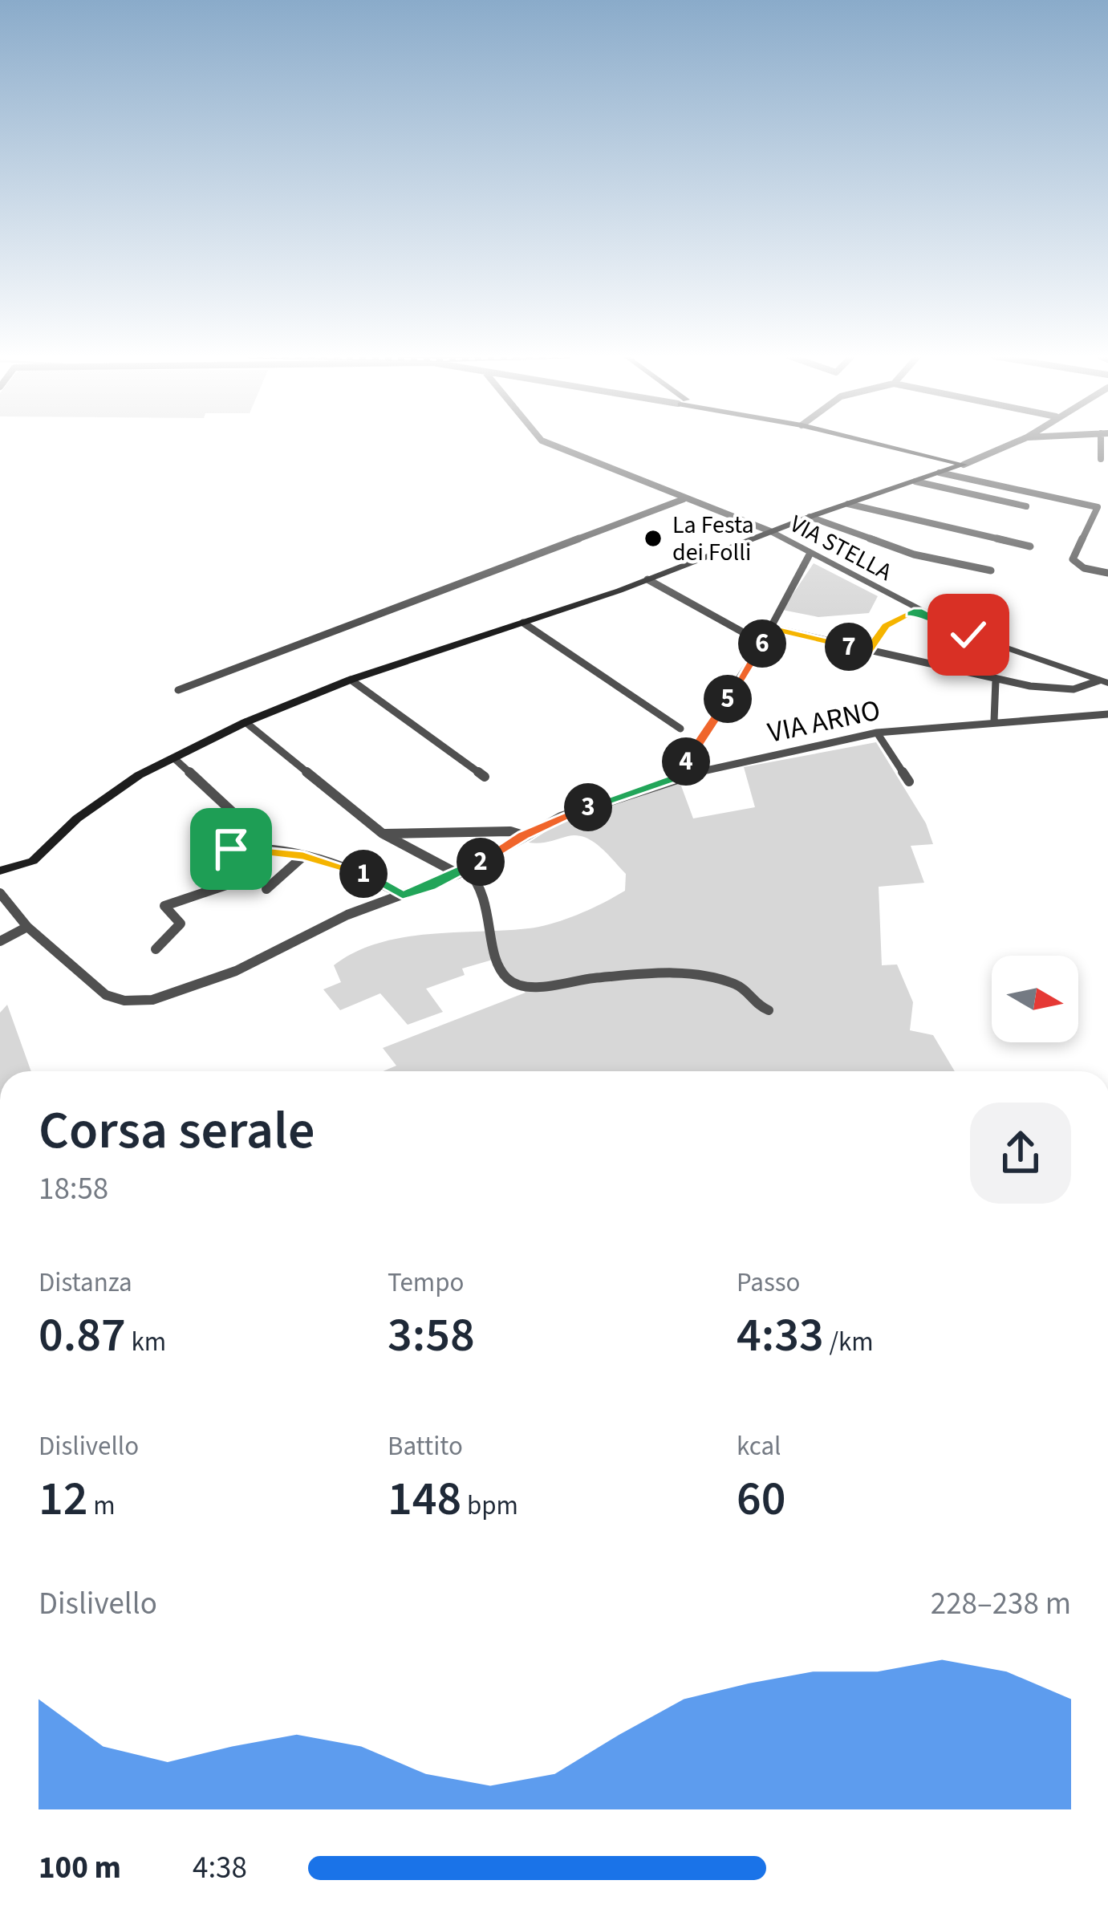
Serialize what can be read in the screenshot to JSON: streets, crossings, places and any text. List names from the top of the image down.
{
  "streets": {
    "street": ["VIA STELLA", "VIA ARNO"]
  },
  "places": ["La Festa dei Folli"],
  "north": "right",
  "page": {
    "pins": [
      "6",
      "7",
      "5",
      "4",
      "3",
      "2",
      "1"
    ],
    "heading": ["Corsa serale", "18:58"],
    "stats": [
      ["Distanza", "0.87 km"],
      ["Tempo", "3:58"],
      ["Passo", "4:33 /km"],
      ["Dislivello", "12 m"],
      ["Battito", "148 bpm"],
      ["kcal", "60"]
    ],
    "chart": ["Dislivello", "228–238 m"],
    "list": [
      {
        "name": "100 m",
        "note": "4:38"
      }
    ]
  }
}
